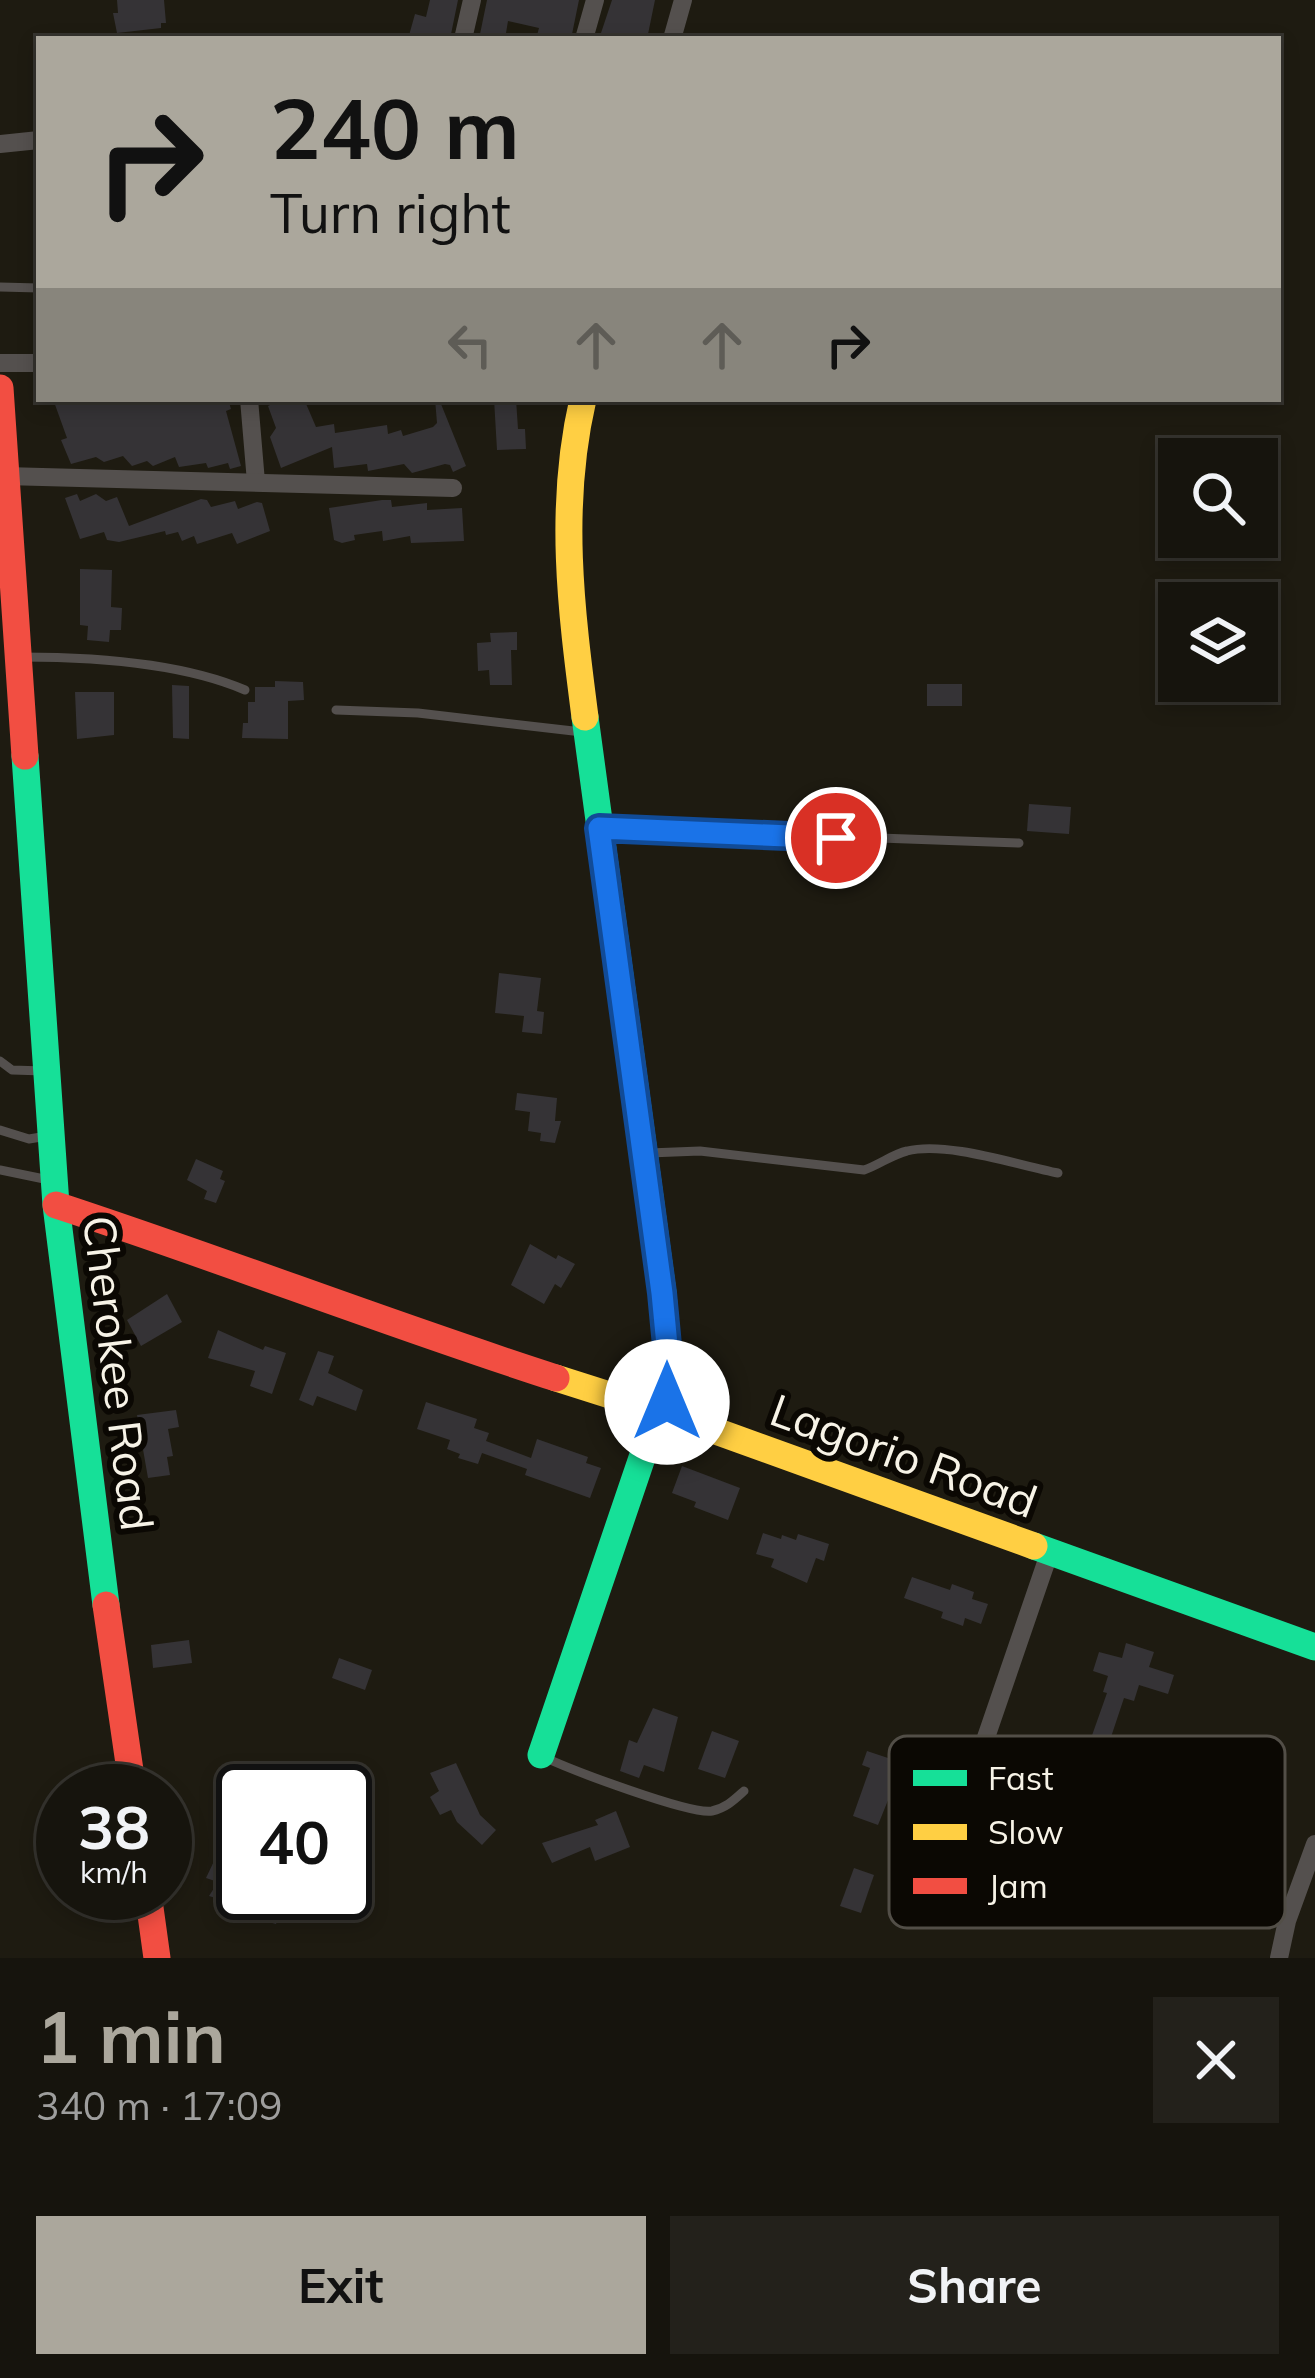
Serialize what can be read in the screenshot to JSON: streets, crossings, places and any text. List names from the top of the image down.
{
  "streets": {
    "street": ["Cherokee Road", "Lagorio Road"]
  },
  "crossings": [
    ["Cherokee Road", "Lagorio Road"]
  ],
  "legend": ["Fast", "Slow", "Jam"],
  "page": {
    "turn": ["240 m", "Turn right"],
    "speed": "38 km/h",
    "limit": "40",
    "heading": ["1 min", "340 m · 17:09"],
    "buttons": ["Exit", "Share"]
  }
}
